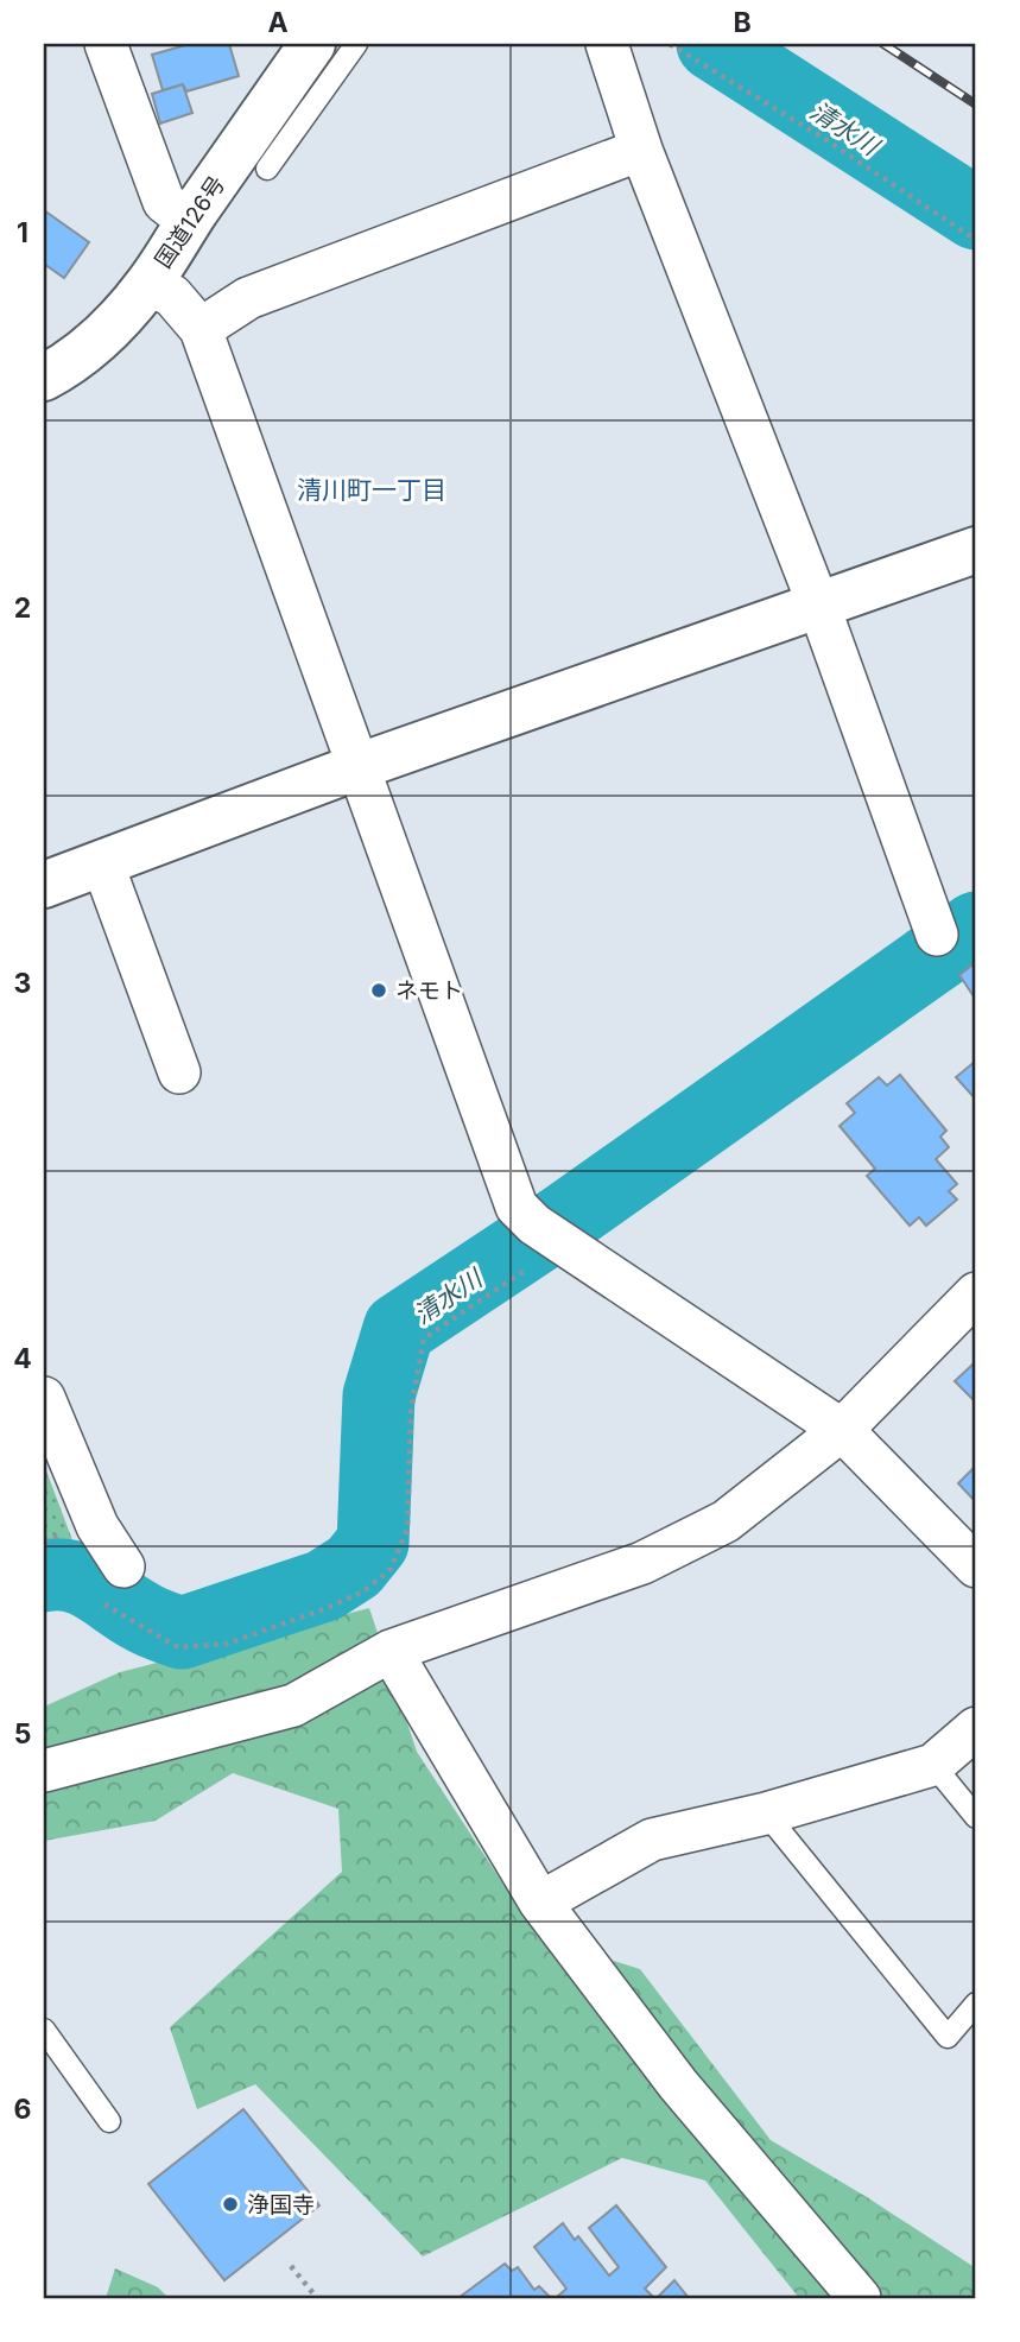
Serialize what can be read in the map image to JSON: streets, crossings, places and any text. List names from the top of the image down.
{
  "streets": {
    "main road": ["国道126号"]
  },
  "districts": ["清川町一丁目"],
  "water": ["清水川"],
  "places": ["ネモト", "浄国寺"],
  "grid": {
    "columns": ["A", "B"],
    "rows": [
      "1",
      "2",
      "3",
      "4",
      "5",
      "6"
    ]
  }
}
